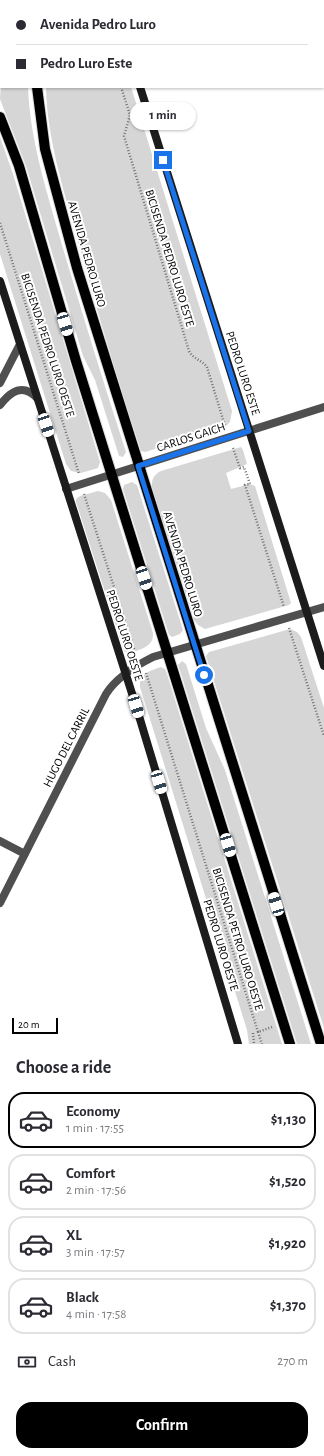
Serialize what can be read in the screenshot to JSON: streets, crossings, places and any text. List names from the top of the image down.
{
  "streets": {
    "main road": ["AVENIDA PEDRO LURO"],
    "street": [
      "PEDRO LURO ESTE",
      "CARLOS GAICH",
      "PEDRO LURO OESTE",
      "HUGO DEL CARRIL"
    ],
    "path": ["BICISENDA PEDRO LURO ESTE", "BICISENDA PEDRO LURO OESTE", "BICISENDA PETRO LURO OESTE"]
  },
  "crossings": [
    ["AVENIDA PEDRO LURO", "CARLOS GAICH"],
    ["AVENIDA PEDRO LURO", "HUGO DEL CARRIL"],
    ["PEDRO LURO ESTE", "CARLOS GAICH"],
    ["PEDRO LURO ESTE", "HUGO DEL CARRIL"],
    ["CARLOS GAICH", "PEDRO LURO OESTE"],
    ["PEDRO LURO OESTE", "HUGO DEL CARRIL"]
  ],
  "scale_bar": "20 m",
  "page": {
    "banner": ["Avenida Pedro Luro", "Pedro Luro Este"],
    "bubble": "1 min",
    "scale": "20 m",
    "heading": "Choose a ride",
    "list": [
      {
        "name": "Economy",
        "note": "1 min · 17:55",
        "value": "$1,130"
      },
      {
        "name": "Comfort",
        "note": "2 min · 17:56",
        "value": "$1,520"
      },
      {
        "name": "XL",
        "note": "3 min · 17:57",
        "value": "$1,920"
      },
      {
        "name": "Black",
        "note": "4 min · 17:58",
        "value": "$1,370"
      }
    ],
    "pay": ["Cash", "270 m"],
    "buttons": "Confirm"
  }
}
